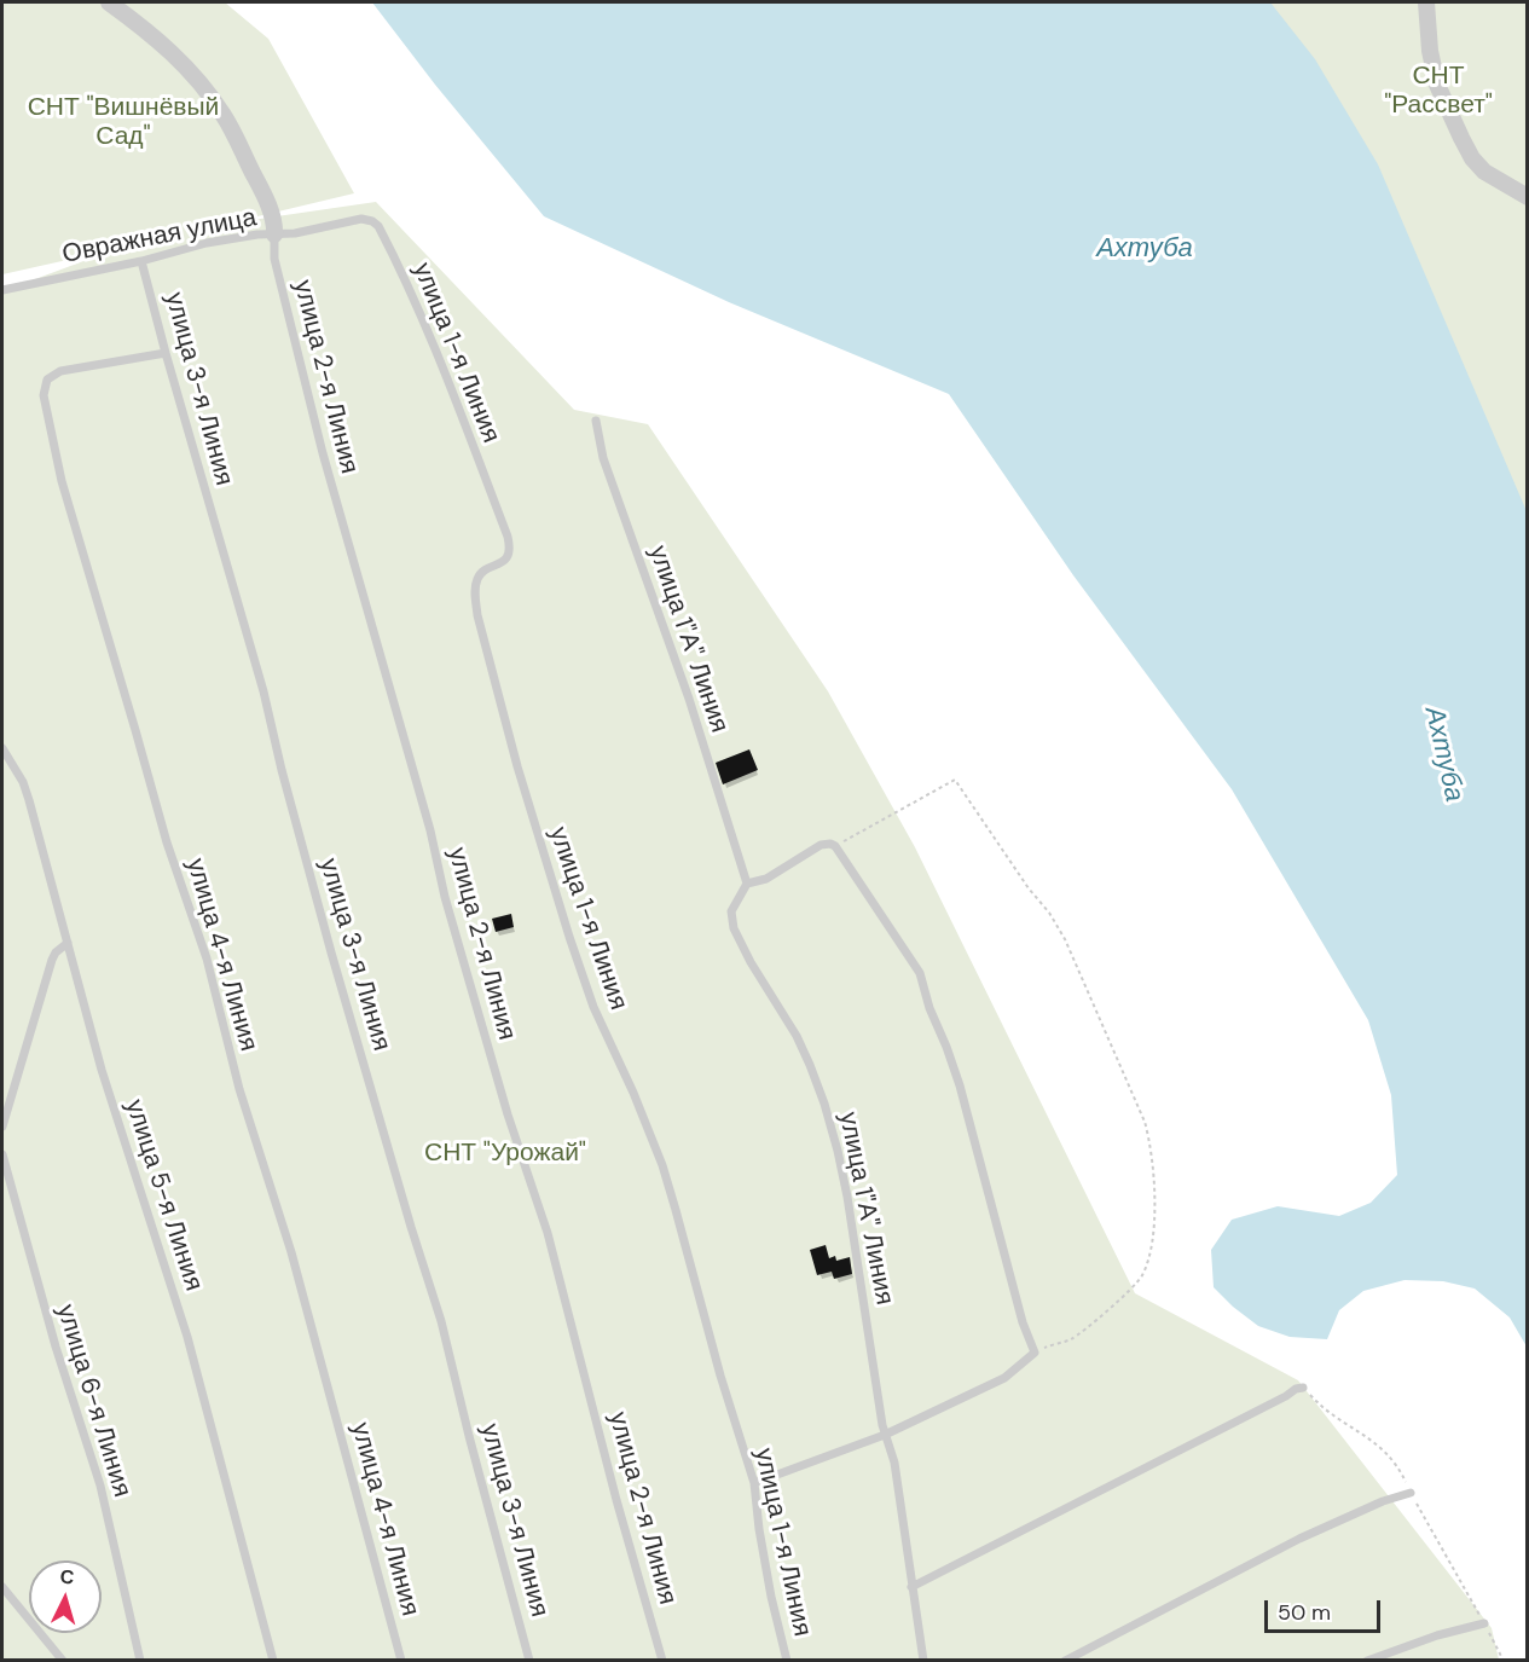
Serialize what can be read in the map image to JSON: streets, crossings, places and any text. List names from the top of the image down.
{
  "streets": {
    "lane": [
      "Овражная улица",
      "улица 1-я Линия",
      "улица 2-я Линия",
      "улица 3-я Линия",
      "улица 1\"А\" Линия",
      "улица 4-я Линия",
      "улица 5-я Линия",
      "улица 6-я Линия"
    ]
  },
  "crossings": [
    ["Овражная улица", "улица 1-я Линия"],
    ["Овражная улица", "улица 2-я Линия"],
    ["Овражная улица", "улица 3-я Линия"],
    ["улица 3-я Линия", "улица 4-я Линия"]
  ],
  "water": ["Ахтуба"],
  "parks": ["СНТ \"Рассвет\"", "СНТ \"Вишнёвый Сад\"", "СНТ \"Урожай\""],
  "scale_bar": "50 m",
  "north": "top"
}
